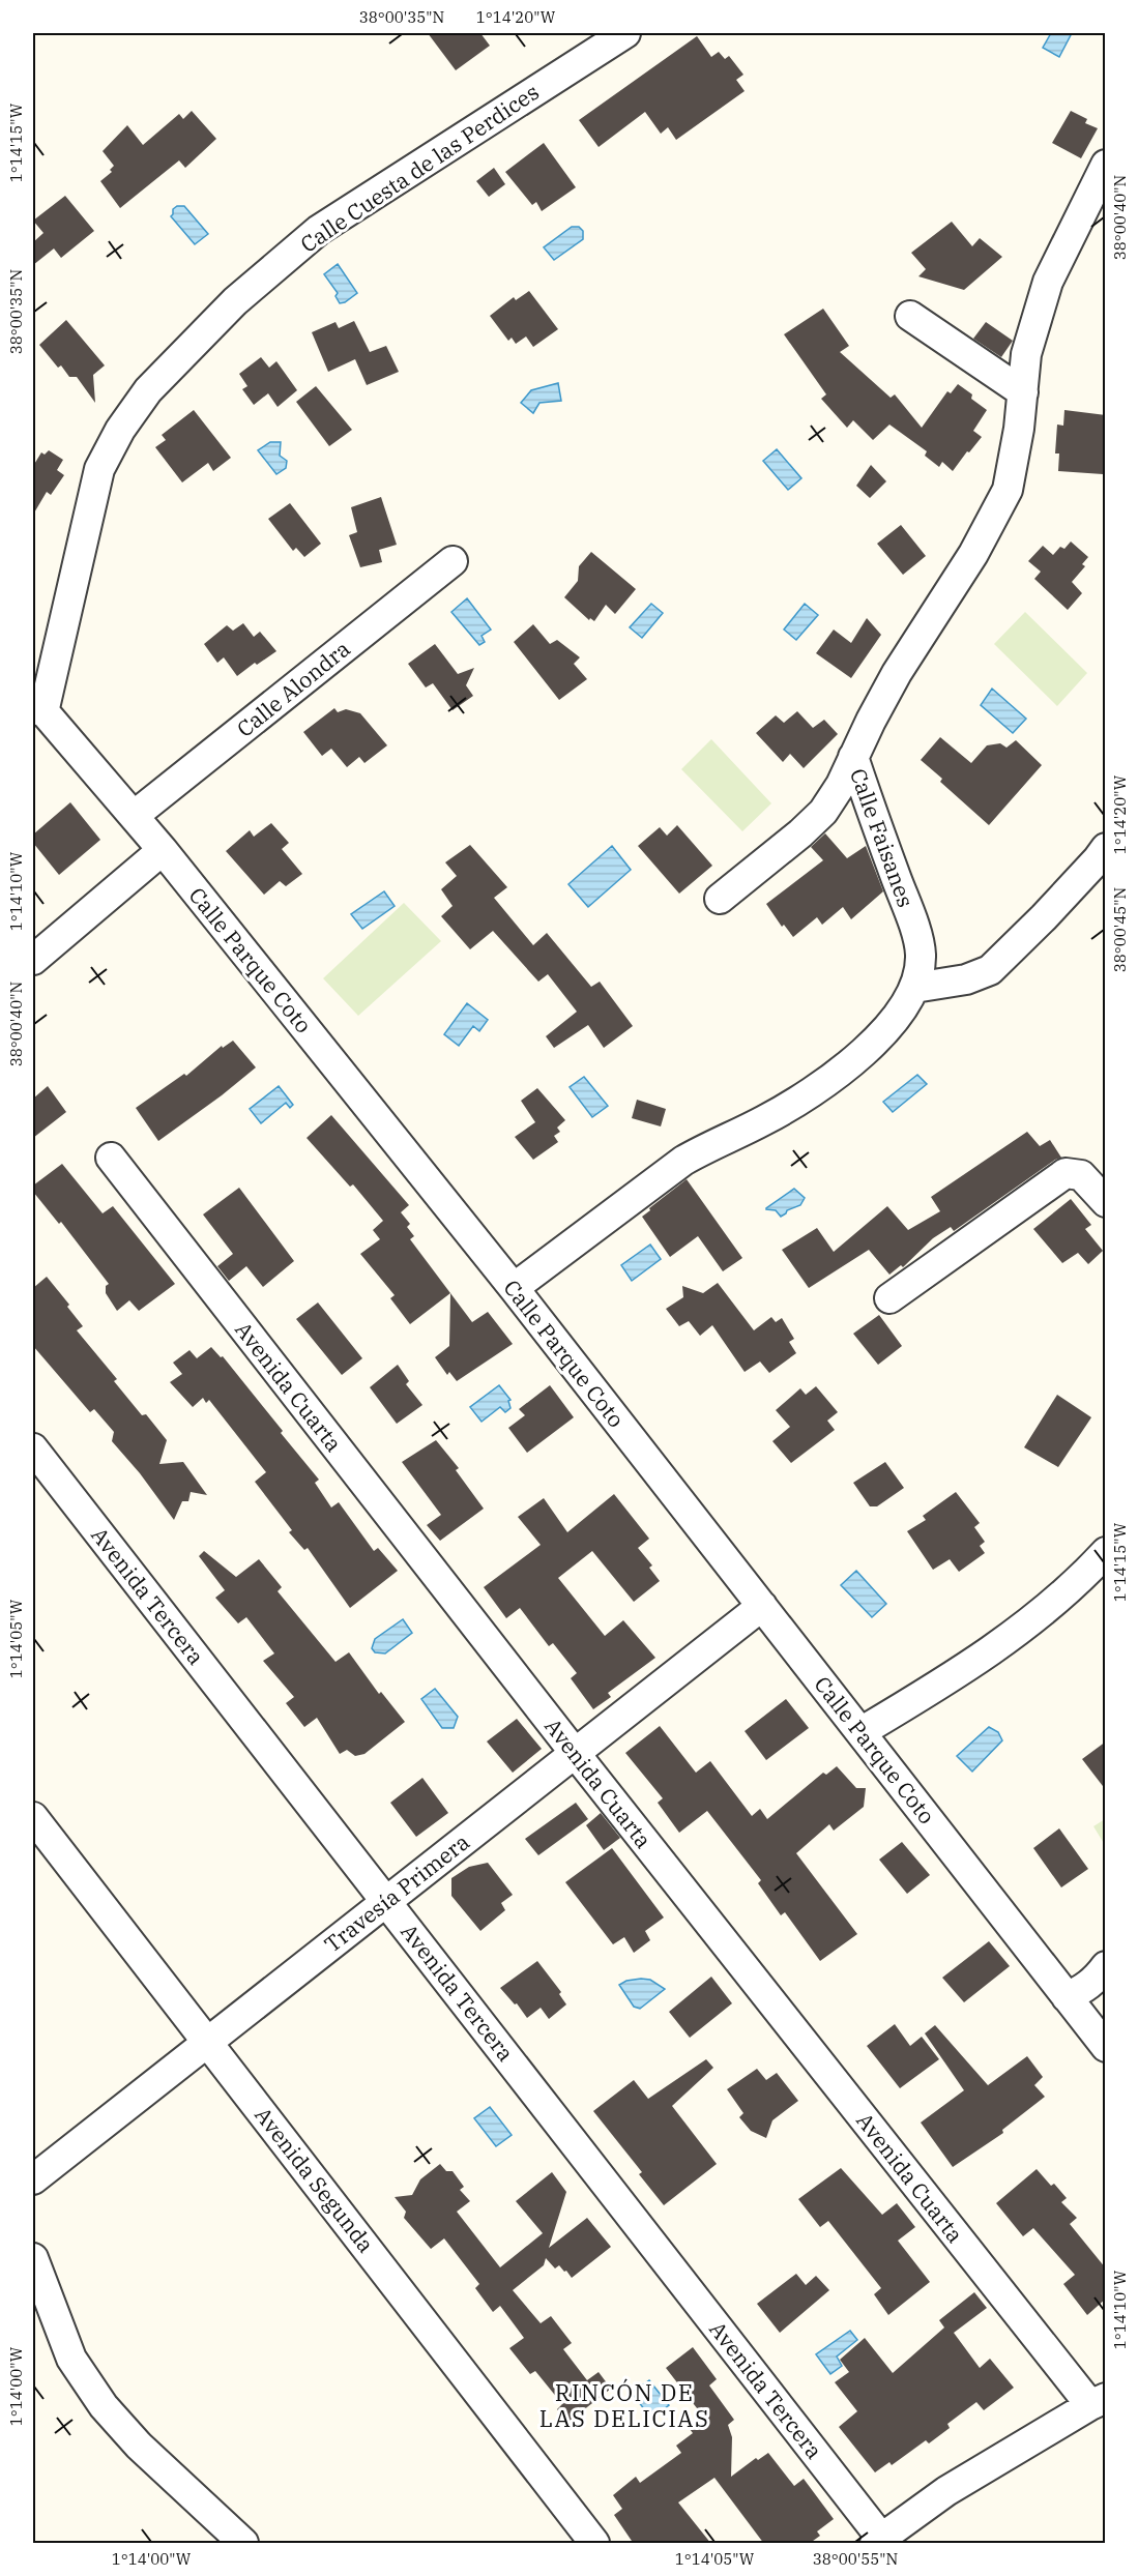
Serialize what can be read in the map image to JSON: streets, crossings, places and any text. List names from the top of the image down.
{
  "streets": {
    "street": [
      "Calle Cuesta de las Perdices",
      "Calle Alondra",
      "Calle Faisanes",
      "Calle Parque Coto",
      "Avenida Cuarta",
      "Avenida Tercera",
      "Travesía Primera",
      "Avenida Segunda"
    ]
  },
  "crossings": [
    ["Calle Cuesta de las Perdices", "Calle Parque Coto"],
    ["Calle Alondra", "Calle Parque Coto"],
    ["Calle Faisanes", "Calle Parque Coto"],
    ["Calle Parque Coto", "Travesía Primera"],
    ["Avenida Cuarta", "Travesía Primera"],
    ["Avenida Tercera", "Travesía Primera"],
    ["Travesía Primera", "Avenida Segunda"]
  ],
  "districts": ["RINCÓN DE LAS DELICIAS"],
  "coordinates": [
    "38°00'35\"N",
    "1°14'20\"W",
    "1°14'15\"W",
    "38°00'40\"N",
    "1°14'10\"W",
    "38°00'45\"N",
    "1°14'05\"W",
    "1°14'00\"W",
    "38°00'55\"N"
  ]
}
